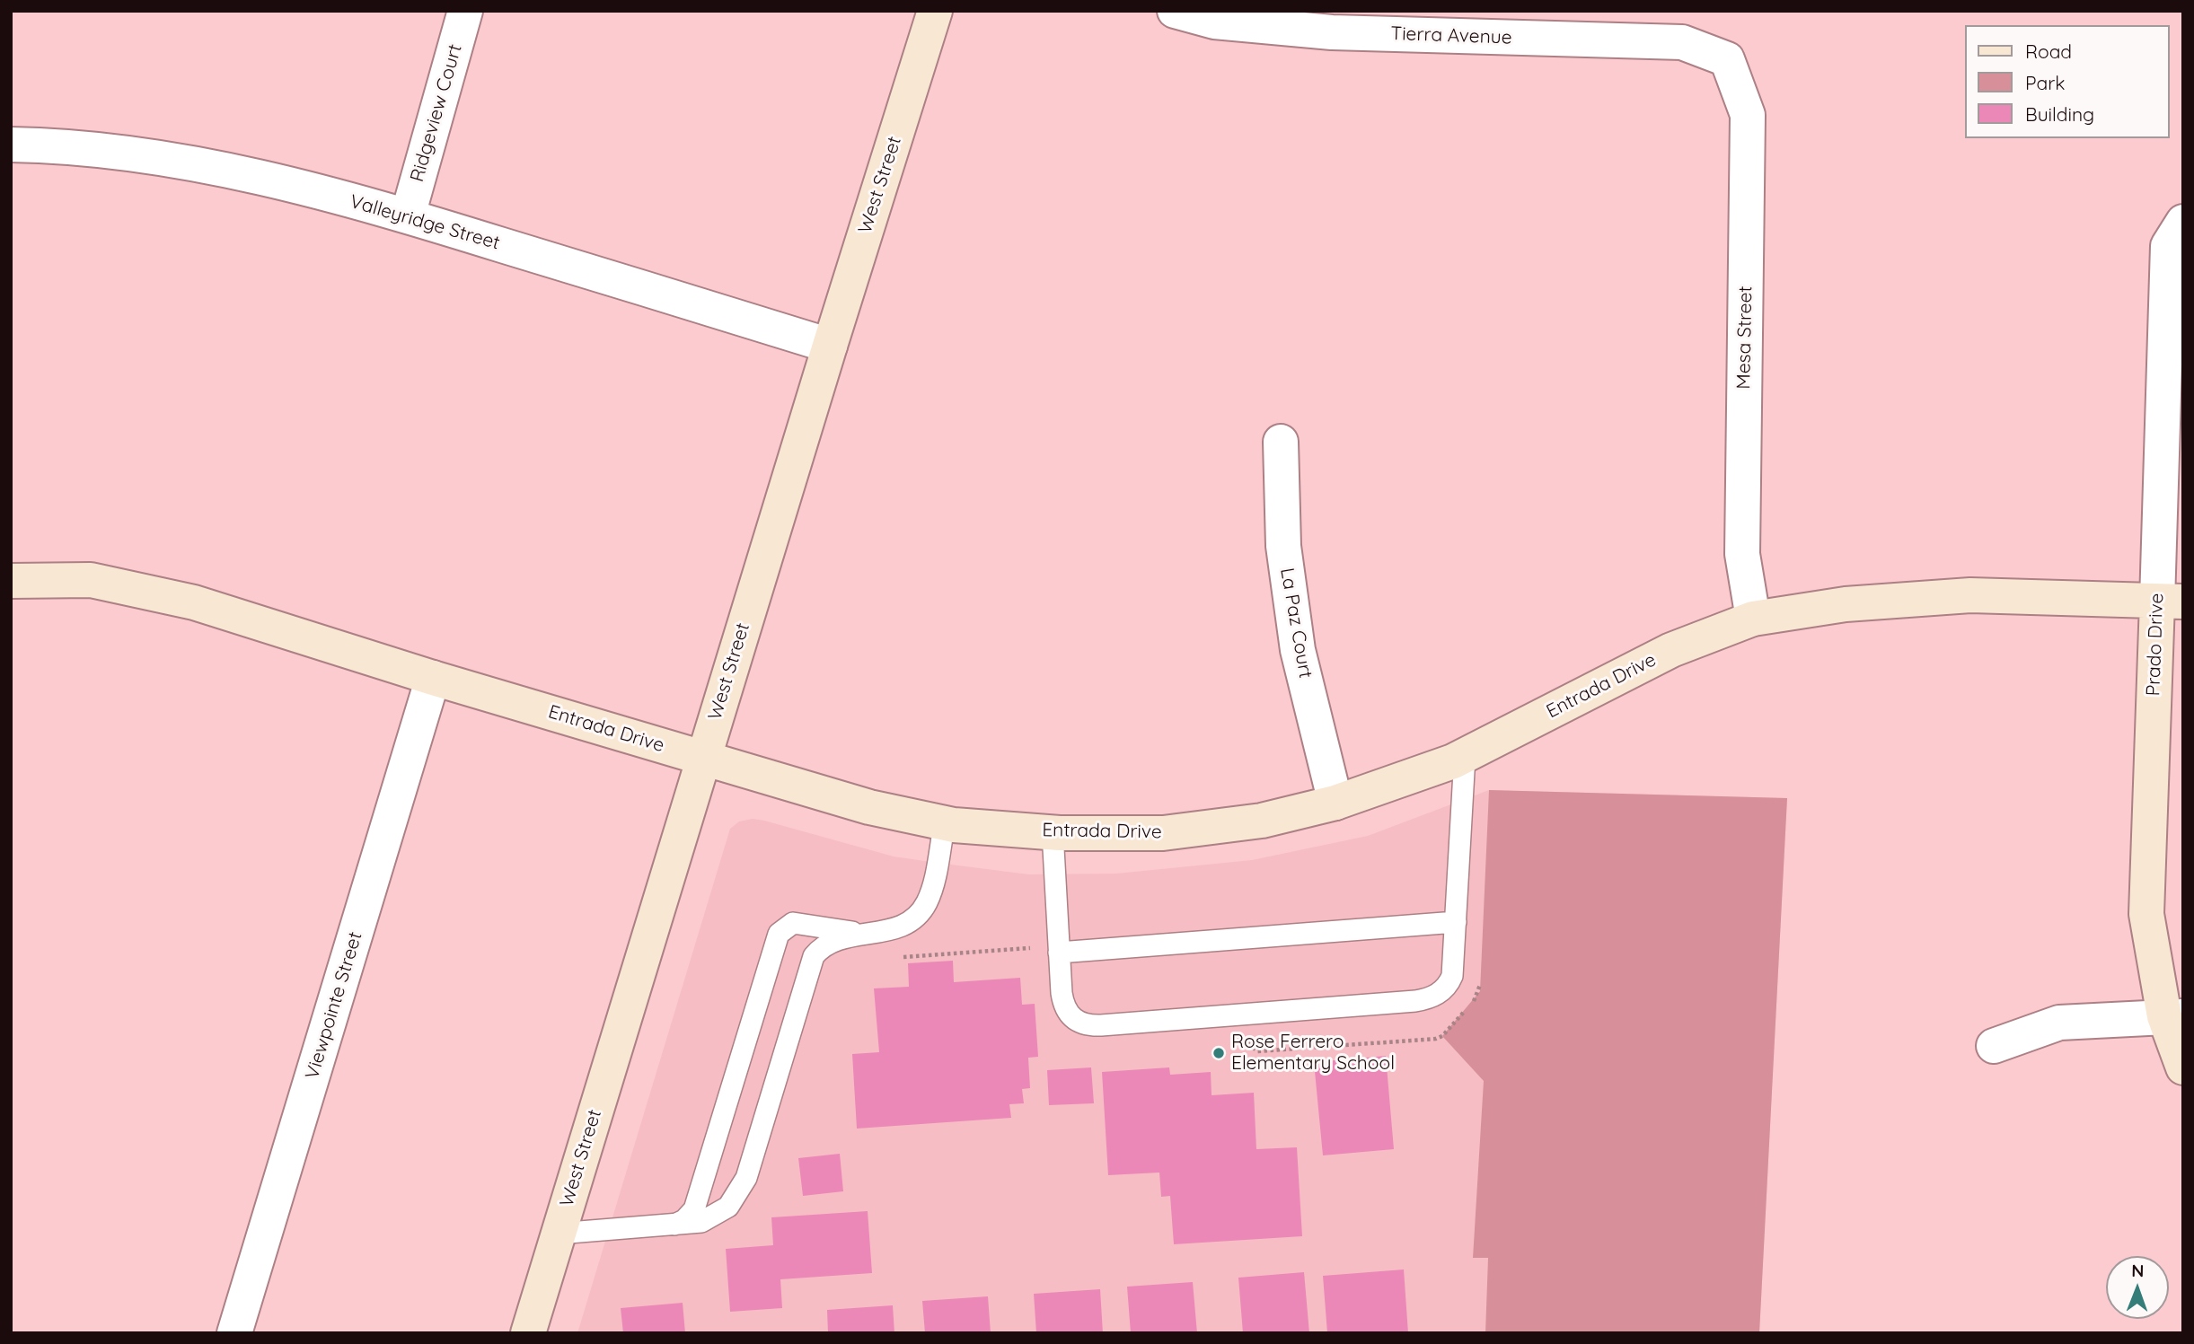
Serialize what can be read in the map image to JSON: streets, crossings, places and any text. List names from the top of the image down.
{
  "streets": {
    "street": [
      "Tierra Avenue",
      "Ridgeview Court",
      "West Street",
      "Valleyridge Street",
      "Mesa Street",
      "La Paz Court",
      "Prado Drive",
      "Entrada Drive",
      "Viewpointe Street"
    ]
  },
  "crossings": [
    ["Tierra Avenue", "Mesa Street"],
    ["Ridgeview Court", "Valleyridge Street"],
    ["West Street", "Valleyridge Street"],
    ["West Street", "Entrada Drive"],
    ["Mesa Street", "Entrada Drive"],
    ["La Paz Court", "Entrada Drive"],
    ["Prado Drive", "Entrada Drive"],
    ["Entrada Drive", "Viewpointe Street"]
  ],
  "places": ["Rose Ferrero Elementary School"],
  "legend": ["Road", "Park", "Building"],
  "north": "top"
}
